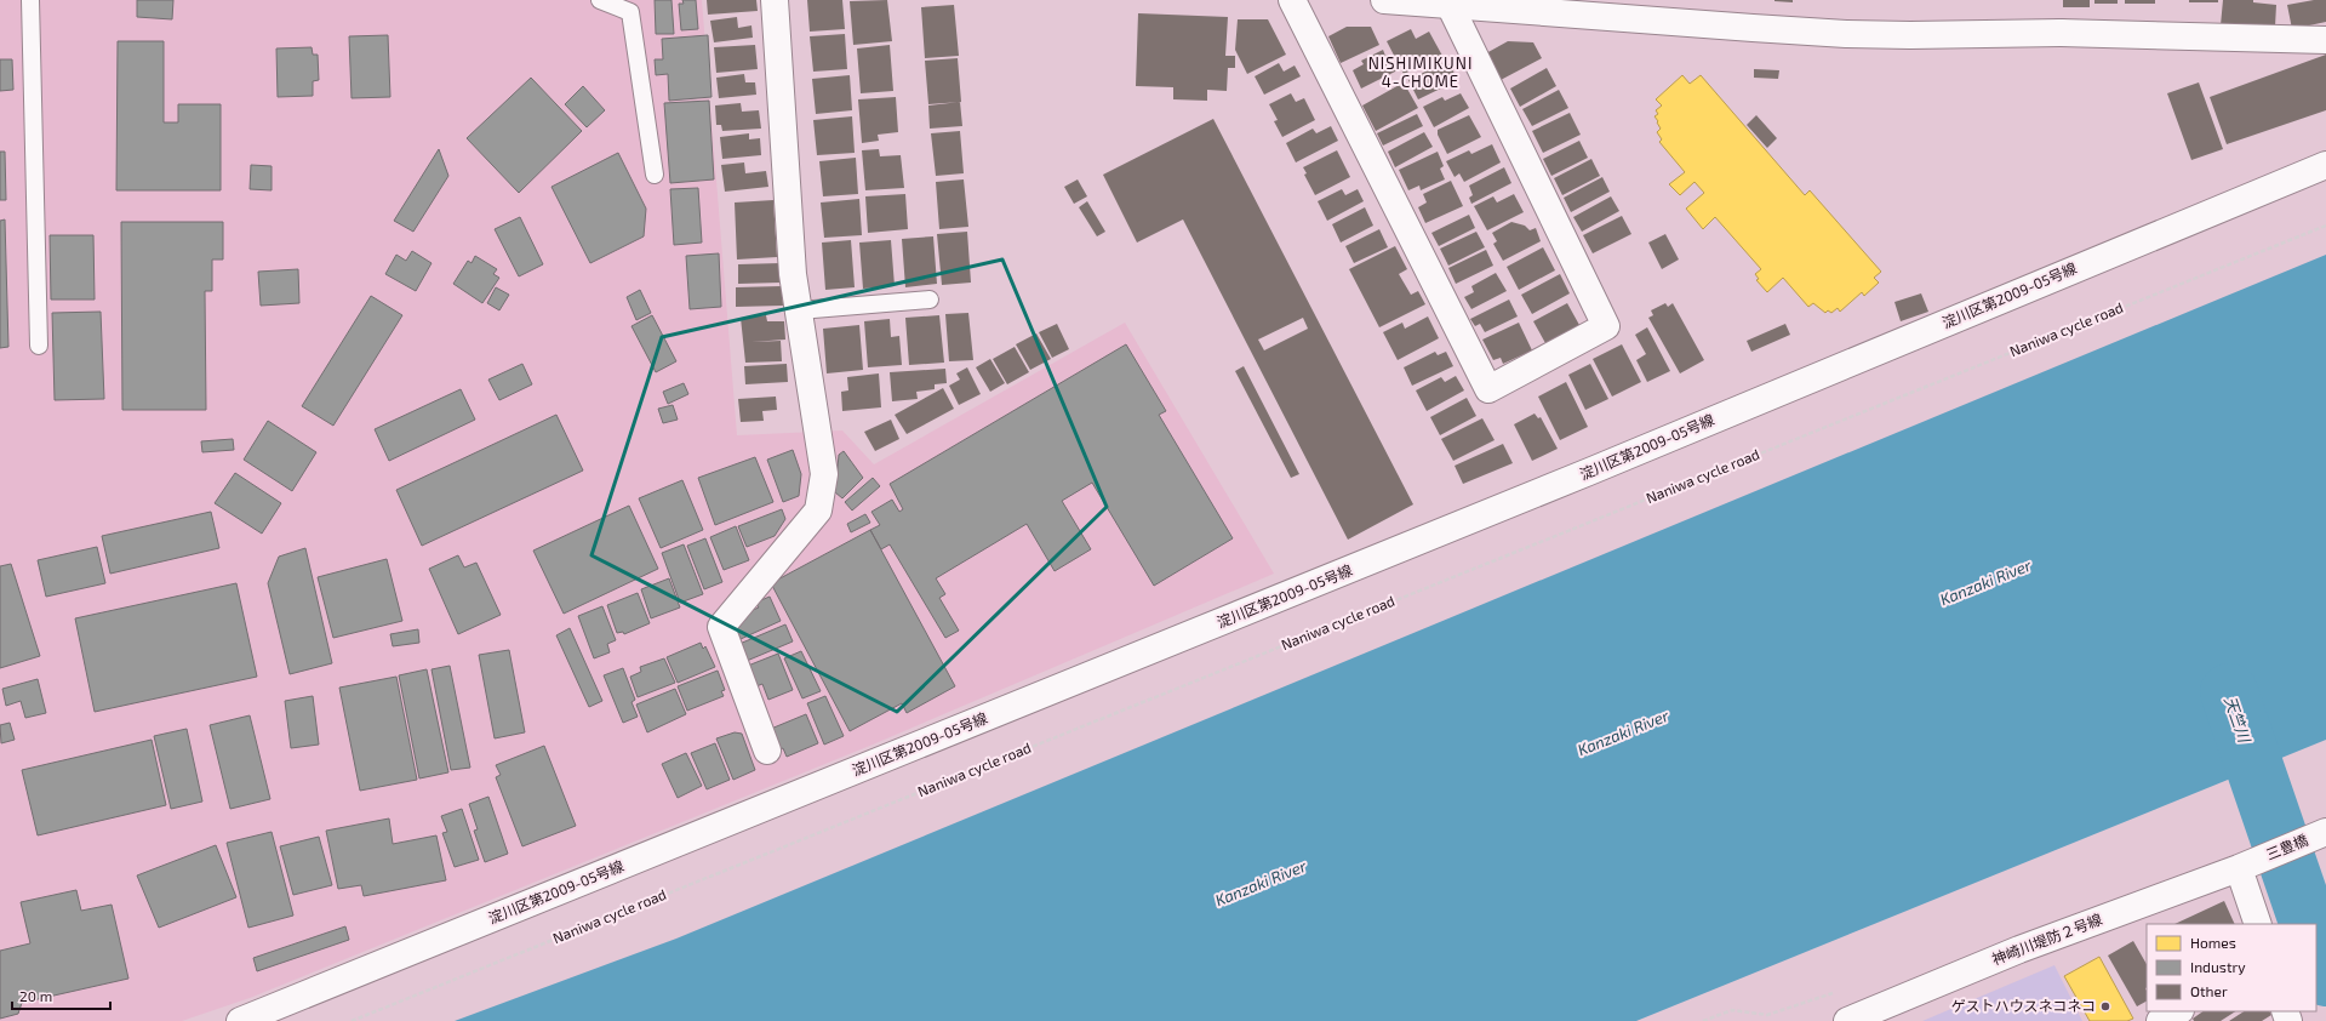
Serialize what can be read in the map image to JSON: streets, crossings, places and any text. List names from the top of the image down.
{
  "streets": {
    "street": ["淀川区第2009-05号線", "三豊橋", "神崎川堤防２号線"],
    "path": ["Naniwa cycle road"]
  },
  "crossings": [
    ["三豊橋", "神崎川堤防２号線"]
  ],
  "districts": ["NISHIMIKUNI 4-CHOME"],
  "water": ["Kanzaki River", "天竺川"],
  "places": ["ゲストハウスネコネコ"],
  "legend": ["Homes", "Industry", "Other"],
  "scale_bar": "20 m"
}
